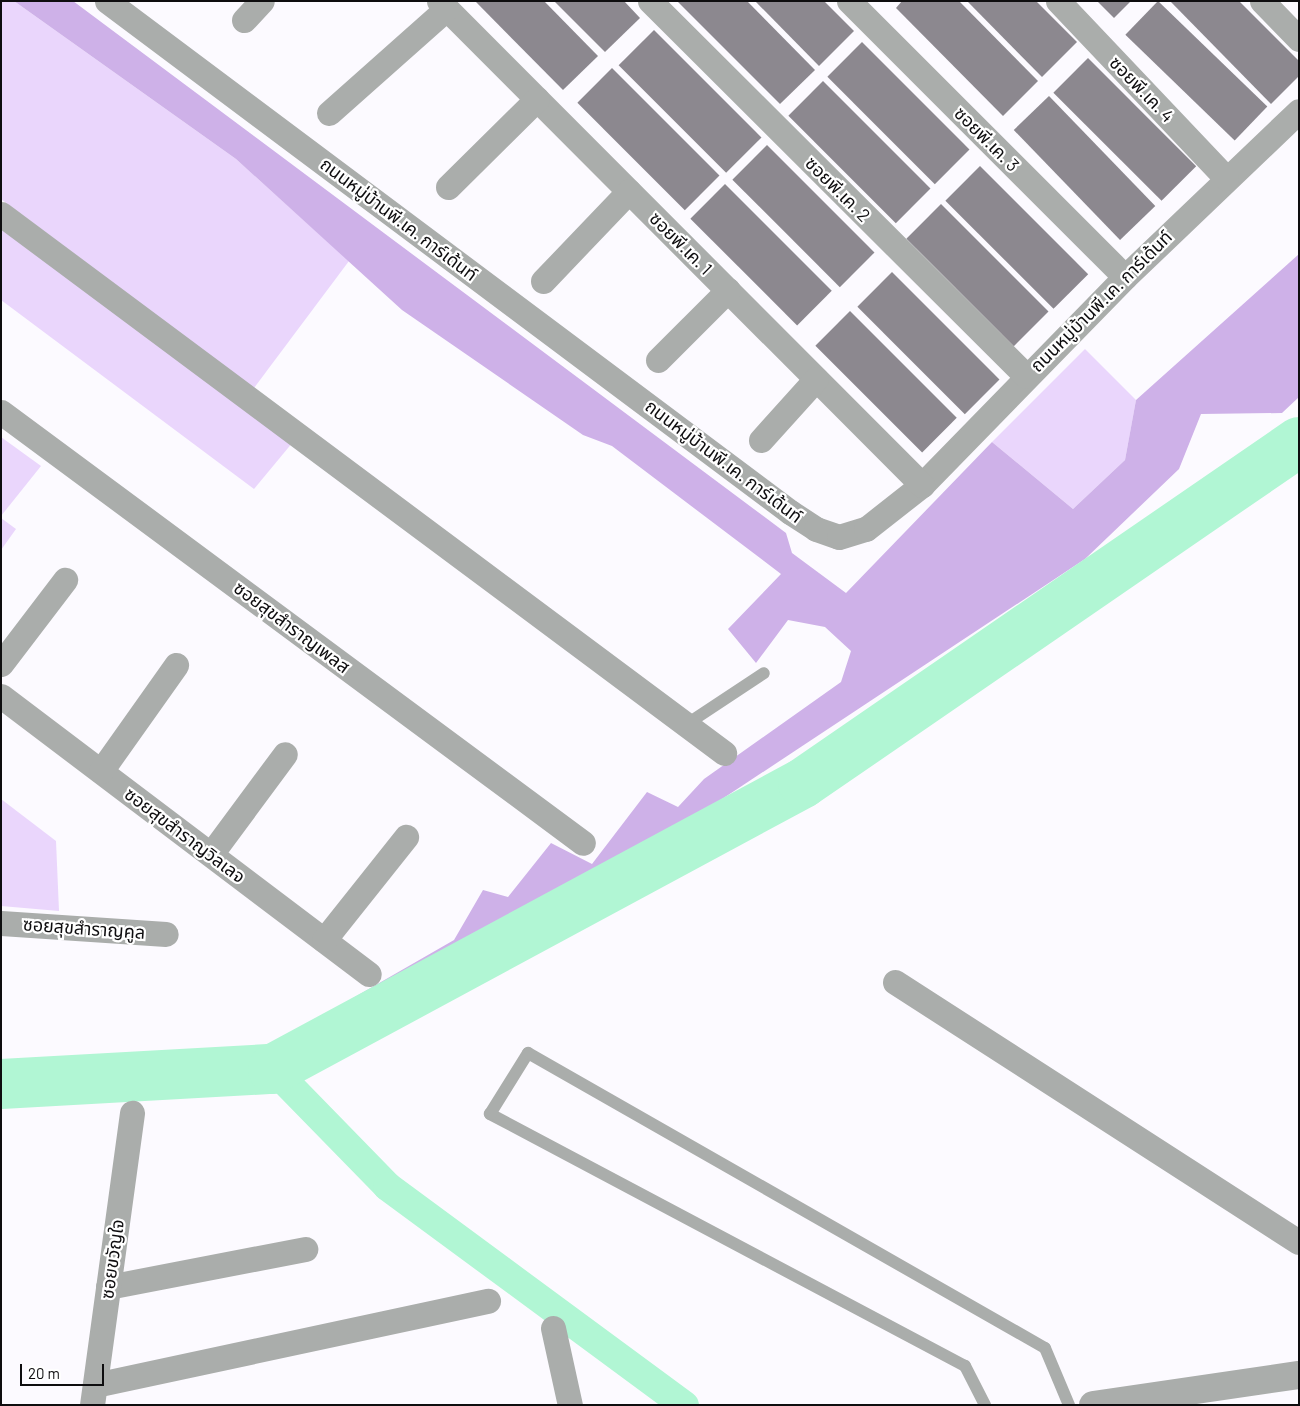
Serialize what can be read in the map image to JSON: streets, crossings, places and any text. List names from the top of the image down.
{
  "streets": {
    "street": [
      "ซอยพี.เค. 4",
      "ซอยพี.เค. 3",
      "ซอยพี.เค. 2",
      "ถนนหมู่บ้านพี.เค. การ์เด้นท์",
      "ซอยพี.เค. 1",
      "ซอยสุขสำราญเพลส",
      "ซอยสุขสำราญวิลเลจ",
      "ซอยสุขสำราญคูล",
      "ซอยขวัญใจ"
    ]
  },
  "crossings": [
    ["ซอยพี.เค. 4", "ถนนหมู่บ้านพี.เค. การ์เด้นท์"],
    ["ซอยพี.เค. 3", "ถนนหมู่บ้านพี.เค. การ์เด้นท์"],
    ["ซอยพี.เค. 2", "ถนนหมู่บ้านพี.เค. การ์เด้นท์"],
    ["ถนนหมู่บ้านพี.เค. การ์เด้นท์", "ซอยพี.เค. 1"]
  ],
  "scale_bar": "20 m"
}
